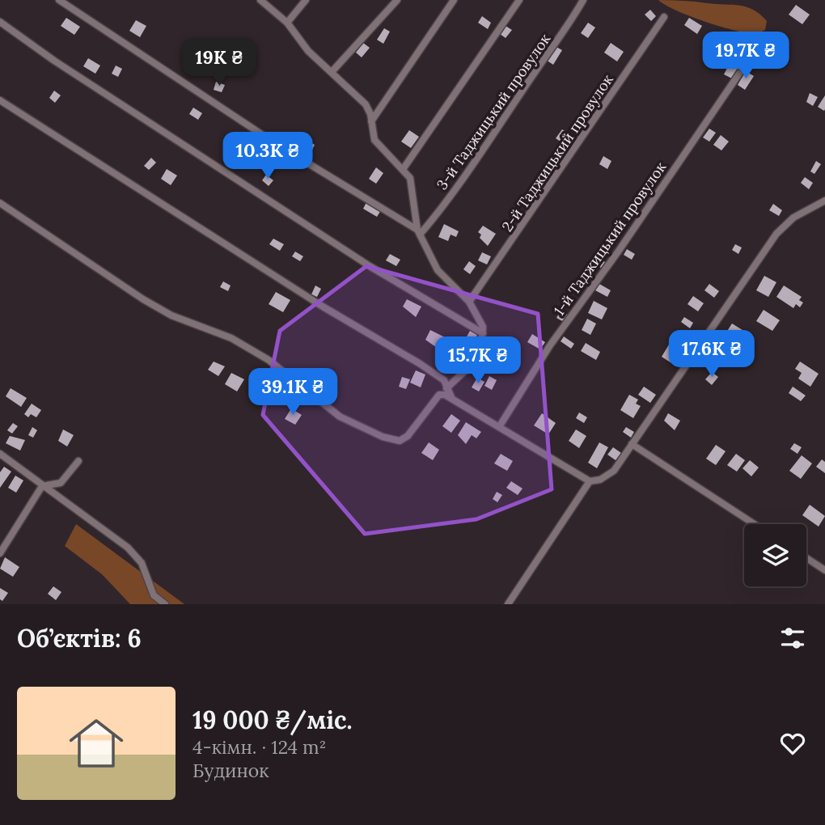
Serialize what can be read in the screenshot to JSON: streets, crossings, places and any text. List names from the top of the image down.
{
  "streets": {
    "street": ["3-й Таджицький провулок", "2-й Таджицький провулок", "1-й Таджицький провулок"]
  },
  "page": {
    "price": [
      "19.7K ₴",
      "19K ₴",
      "10.3K ₴",
      "17.6K ₴",
      "15.7K ₴",
      "39.1K ₴"
    ],
    "heading": "Об’єктів: 6",
    "list": [
      {
        "name": "19 000 ₴/міс.",
        "note": "4-кімн. · 124 m² · Будинок"
      }
    ]
  }
}
